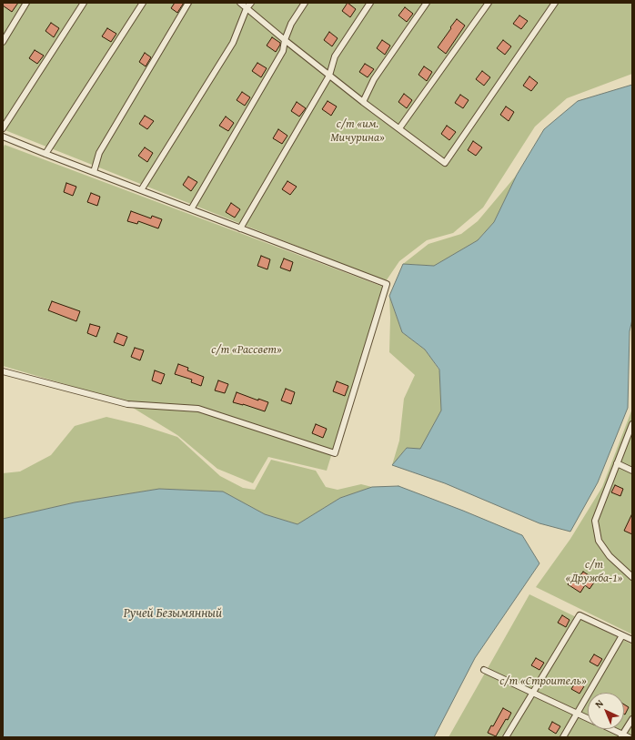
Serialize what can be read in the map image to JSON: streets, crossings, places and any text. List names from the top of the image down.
{
  "water": ["Ручей Безымянный"],
  "parks": [
    "с/т «им. Мичурина»",
    "с/т «Рассвет»",
    "с/т «Дружба-1»",
    "с/т «Строитель»"
  ],
  "north": "top left"
}
